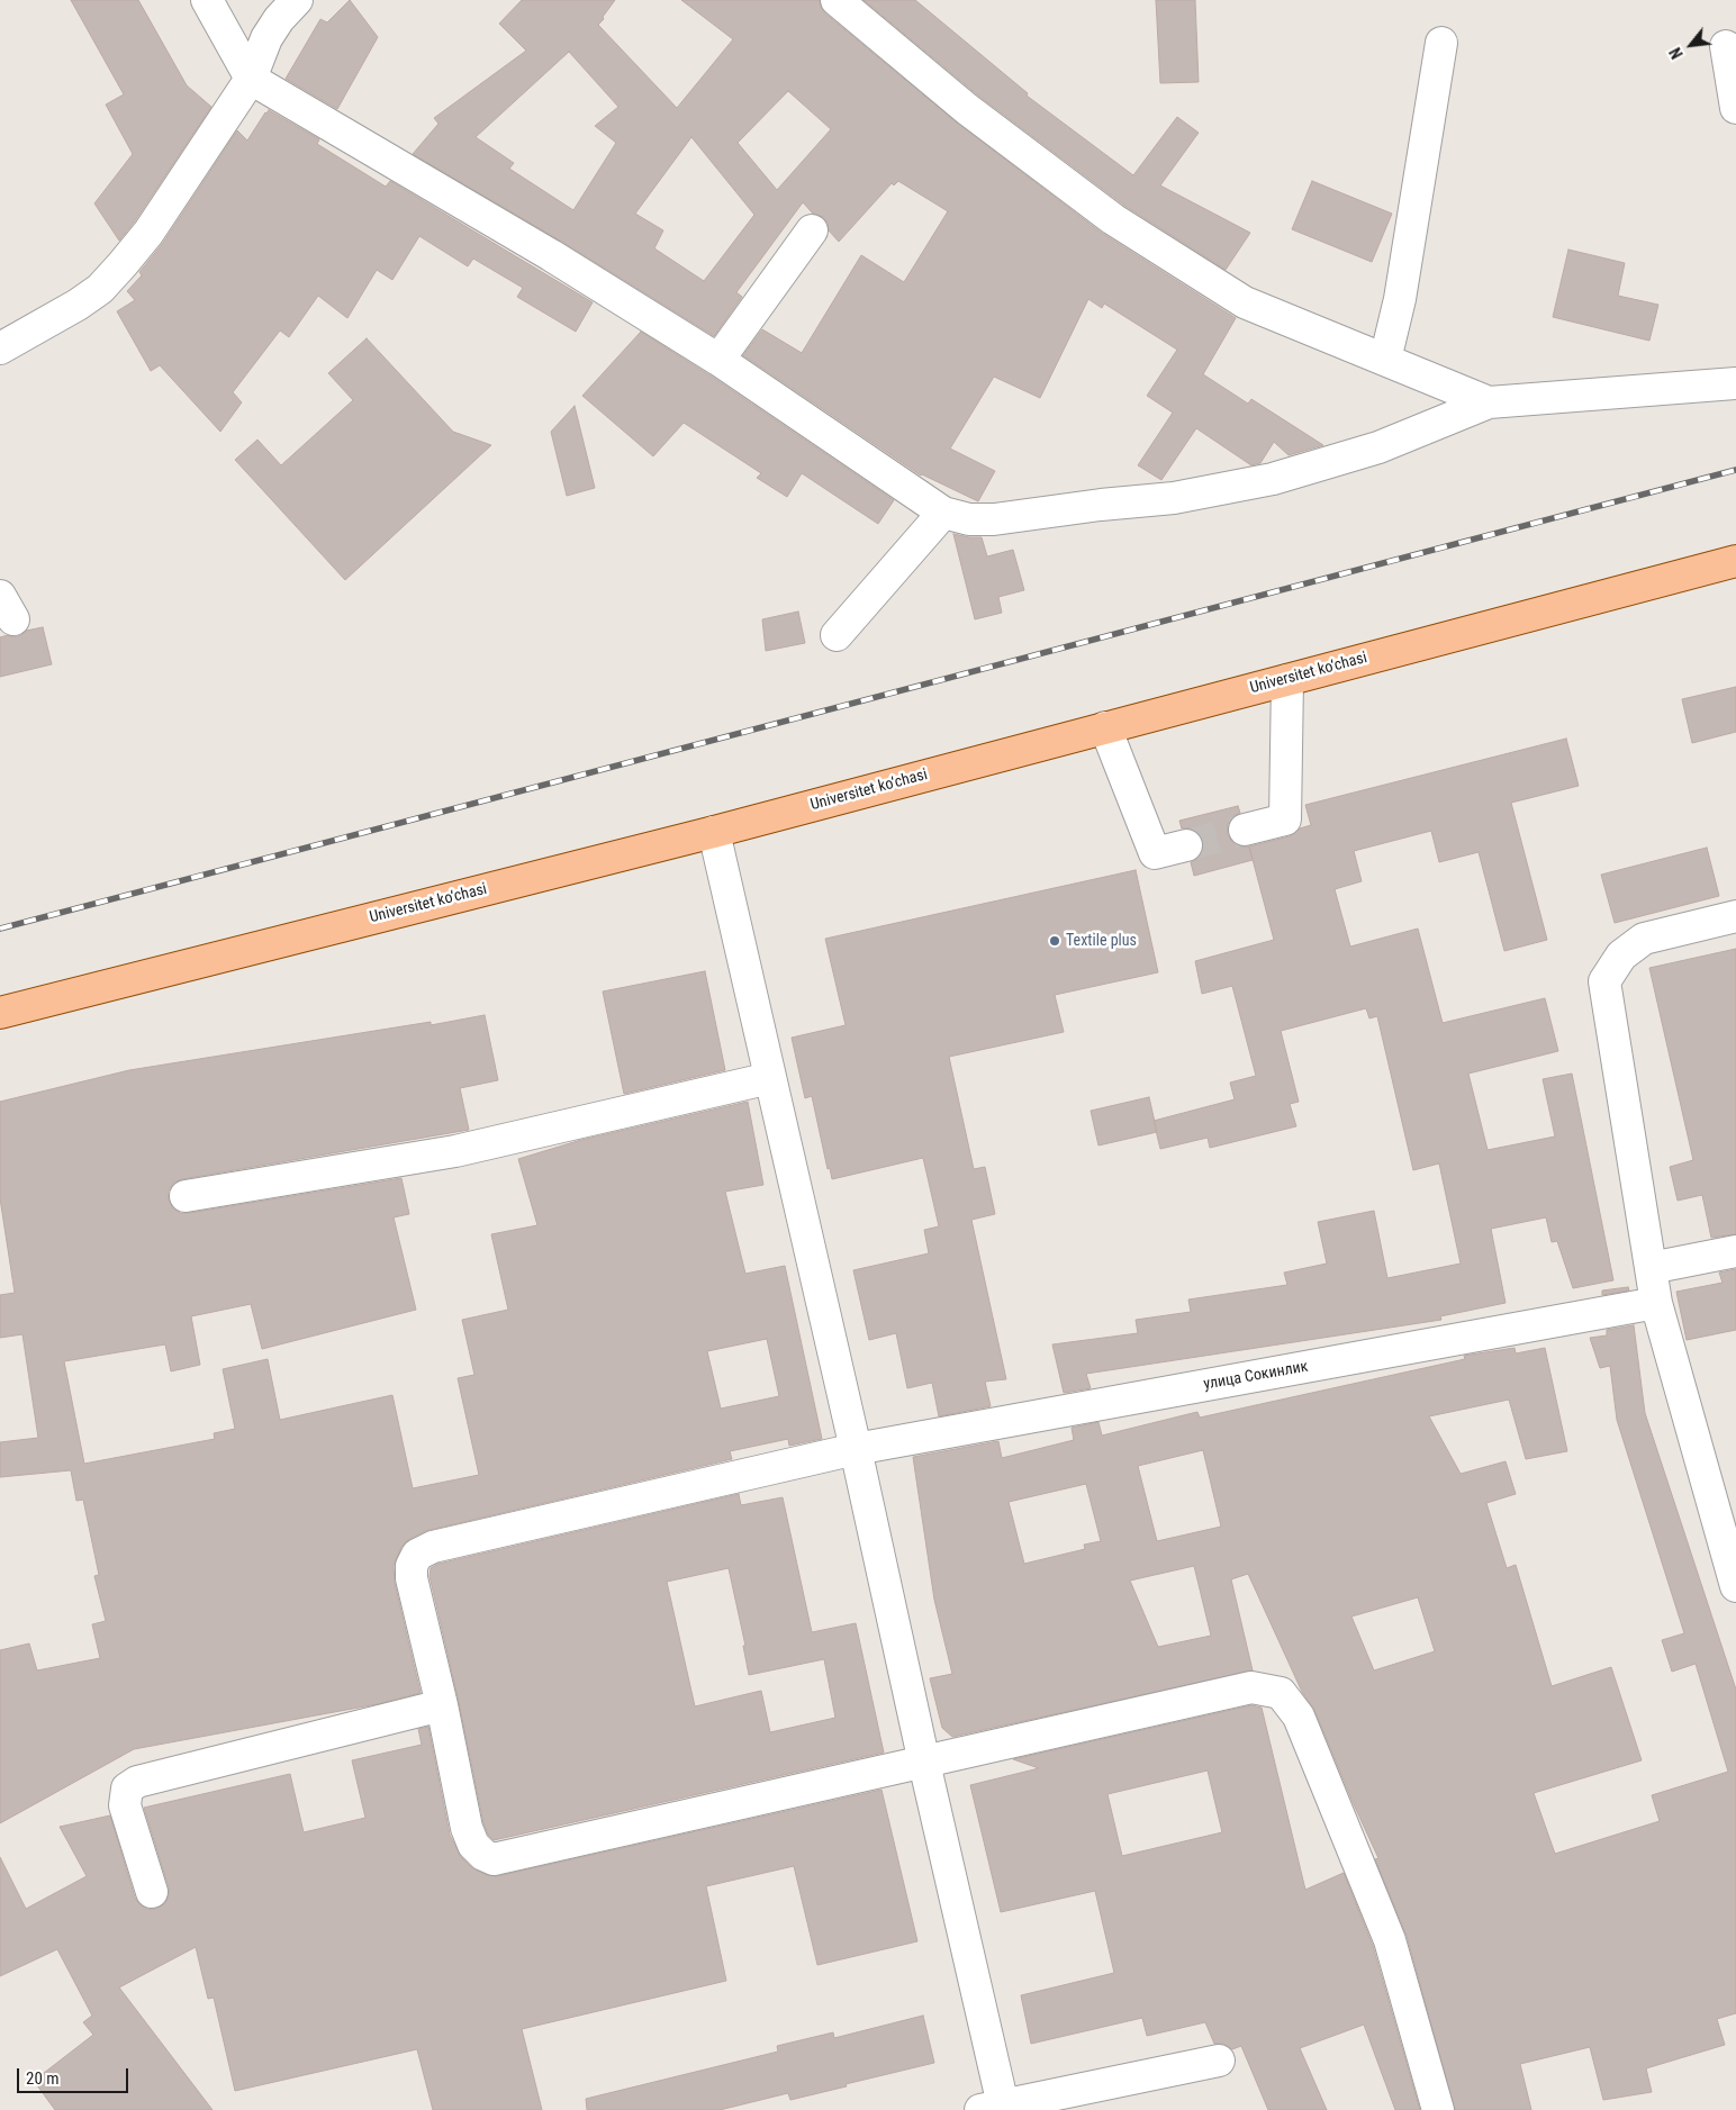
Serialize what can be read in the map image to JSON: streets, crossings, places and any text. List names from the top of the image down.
{
  "streets": {
    "main road": ["Universitet kо‘chasi"],
    "street": ["улица Сокинлик"]
  },
  "places": ["Textile plus"],
  "scale_bar": "20 m",
  "north": "bottom left"
}
